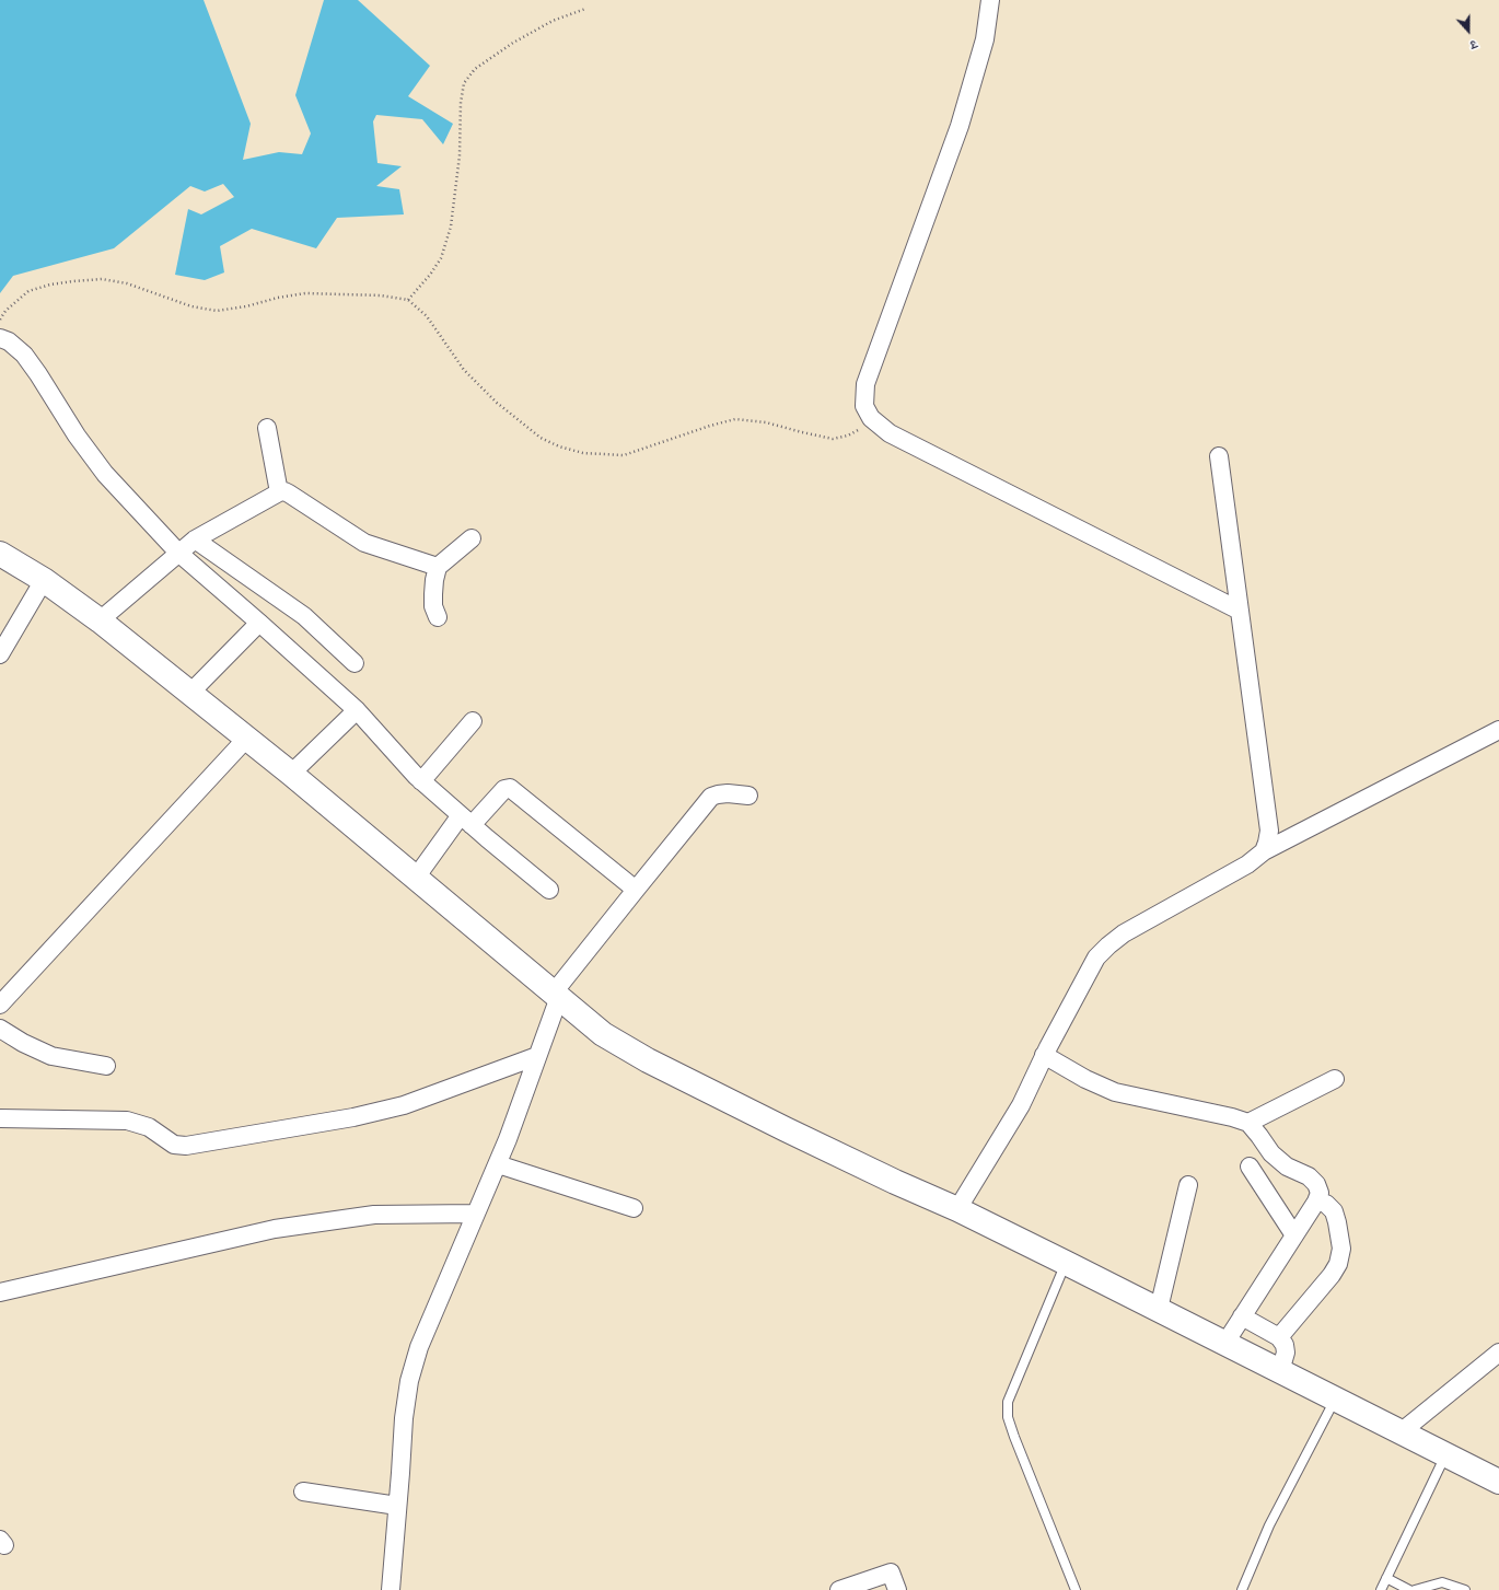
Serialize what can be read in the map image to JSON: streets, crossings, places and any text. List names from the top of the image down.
{
  "north": "bottom"
}
